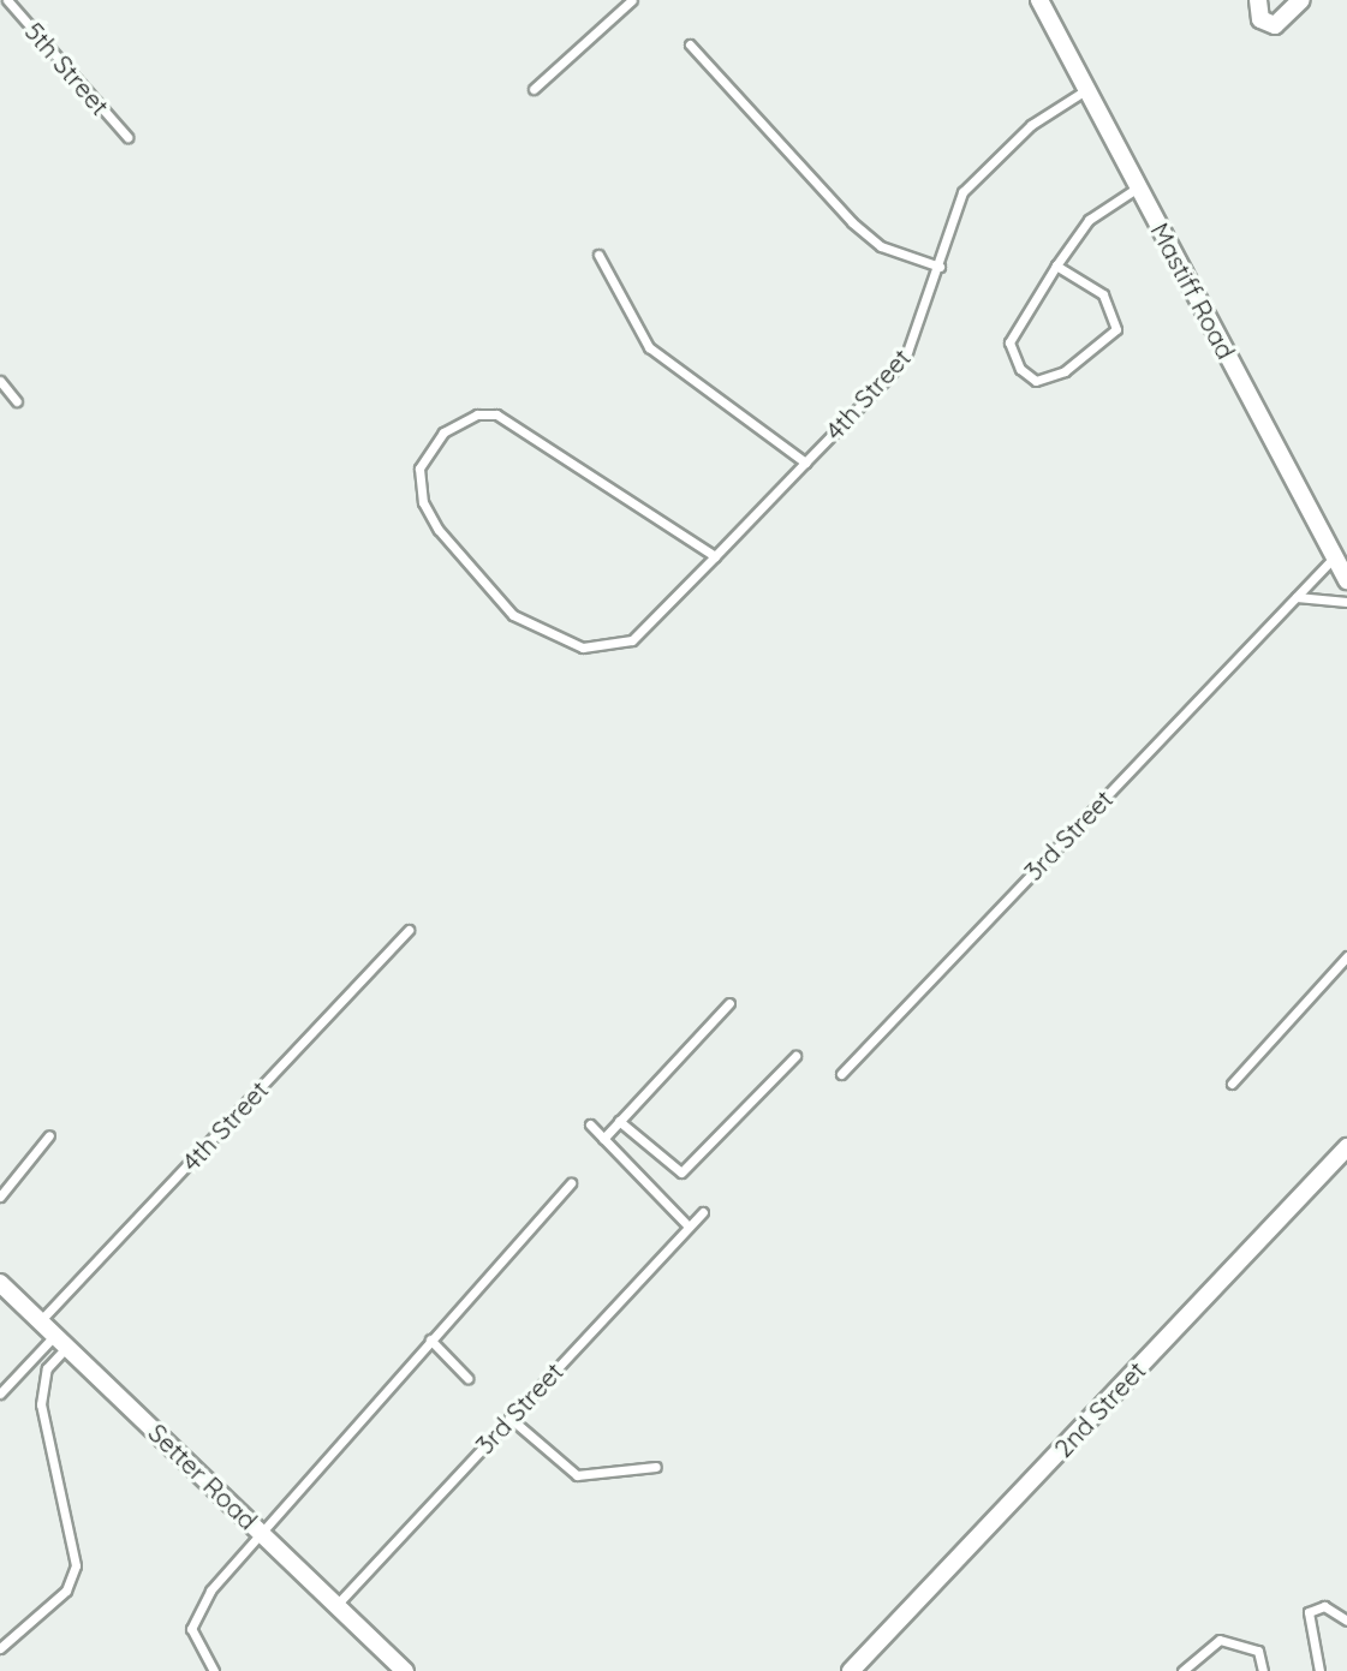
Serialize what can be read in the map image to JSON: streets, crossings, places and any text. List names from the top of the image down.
{
  "streets": {
    "street": ["Mastiff Road", "2nd Street", "Setter Road"],
    "lane": ["5th Street", "4th Street", "3rd Street"]
  },
  "crossings": [
    ["Mastiff Road", "4th Street"],
    ["Mastiff Road", "3rd Street"],
    ["4th Street", "Setter Road"],
    ["3rd Street", "Setter Road"]
  ]
}
